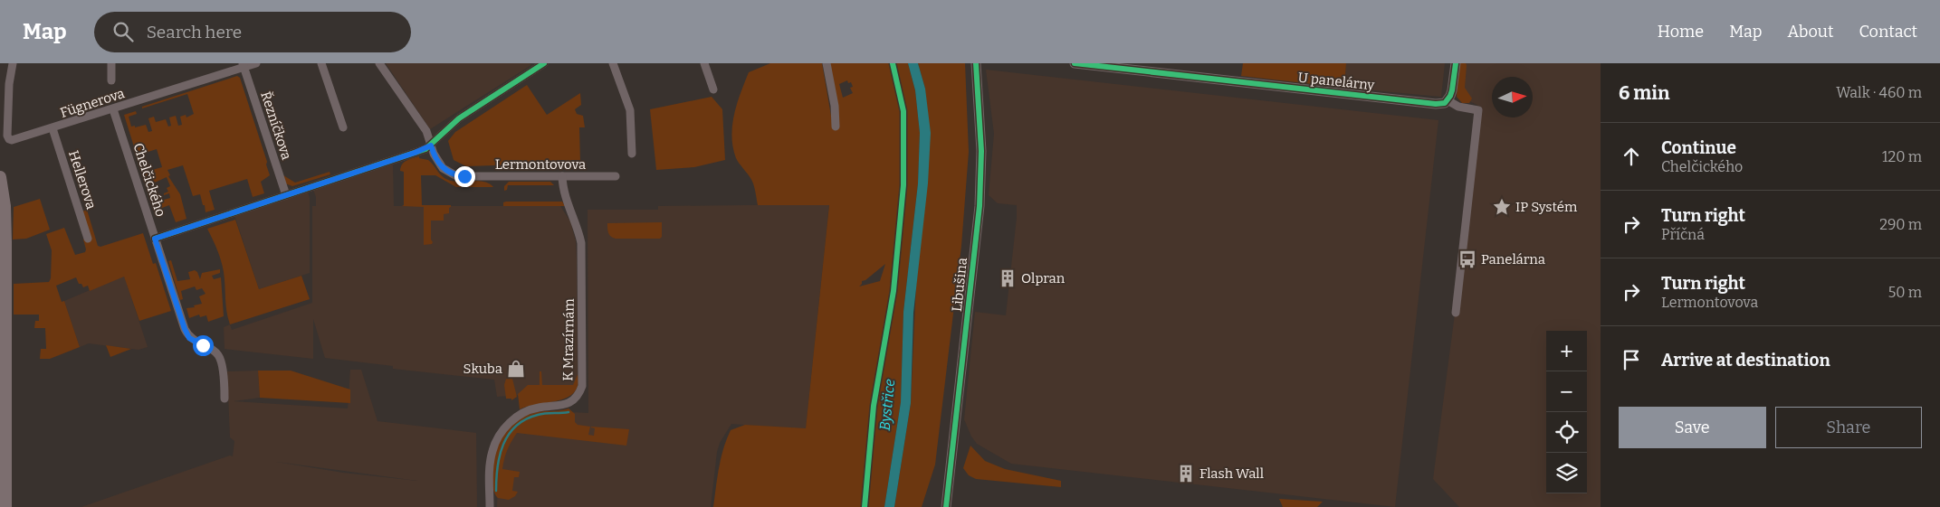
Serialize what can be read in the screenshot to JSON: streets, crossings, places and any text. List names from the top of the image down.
{
  "streets": {
    "street": [
      "U panelárny",
      "Fügnerova",
      "Řezníčkova",
      "Lermontovova",
      "Hellerova",
      "Chelčického",
      "Libušina",
      "K Mrazírnám"
    ]
  },
  "crossings": [
    ["Fügnerova", "Řezníčkova"],
    ["Fügnerova", "Hellerova"],
    ["Fügnerova", "Chelčického"],
    ["Lermontovova", "K Mrazírnám"]
  ],
  "water": ["Bystřice"],
  "places": {
    "place": ["IP Systém"],
    "bus stop": ["Panelárna"],
    "building": ["Olpran", "Flash Wall"],
    "shop": ["Skuba"]
  },
  "north": "right",
  "page": {
    "header": "Map",
    "search": "Search here",
    "nav": [
      "Home",
      "Map",
      "About",
      "Contact"
    ],
    "heading": ["6 min", "Walk · 460 m"],
    "list": [
      ["Continue", "Chelčického", "120 m"],
      ["Turn right", "Příčná", "290 m"],
      ["Turn right", "Lermontovova", "50 m"],
      "Arrive at destination"
    ],
    "map_buttons": ["+", "−"],
    "buttons": ["Save", "Share"]
  }
}
